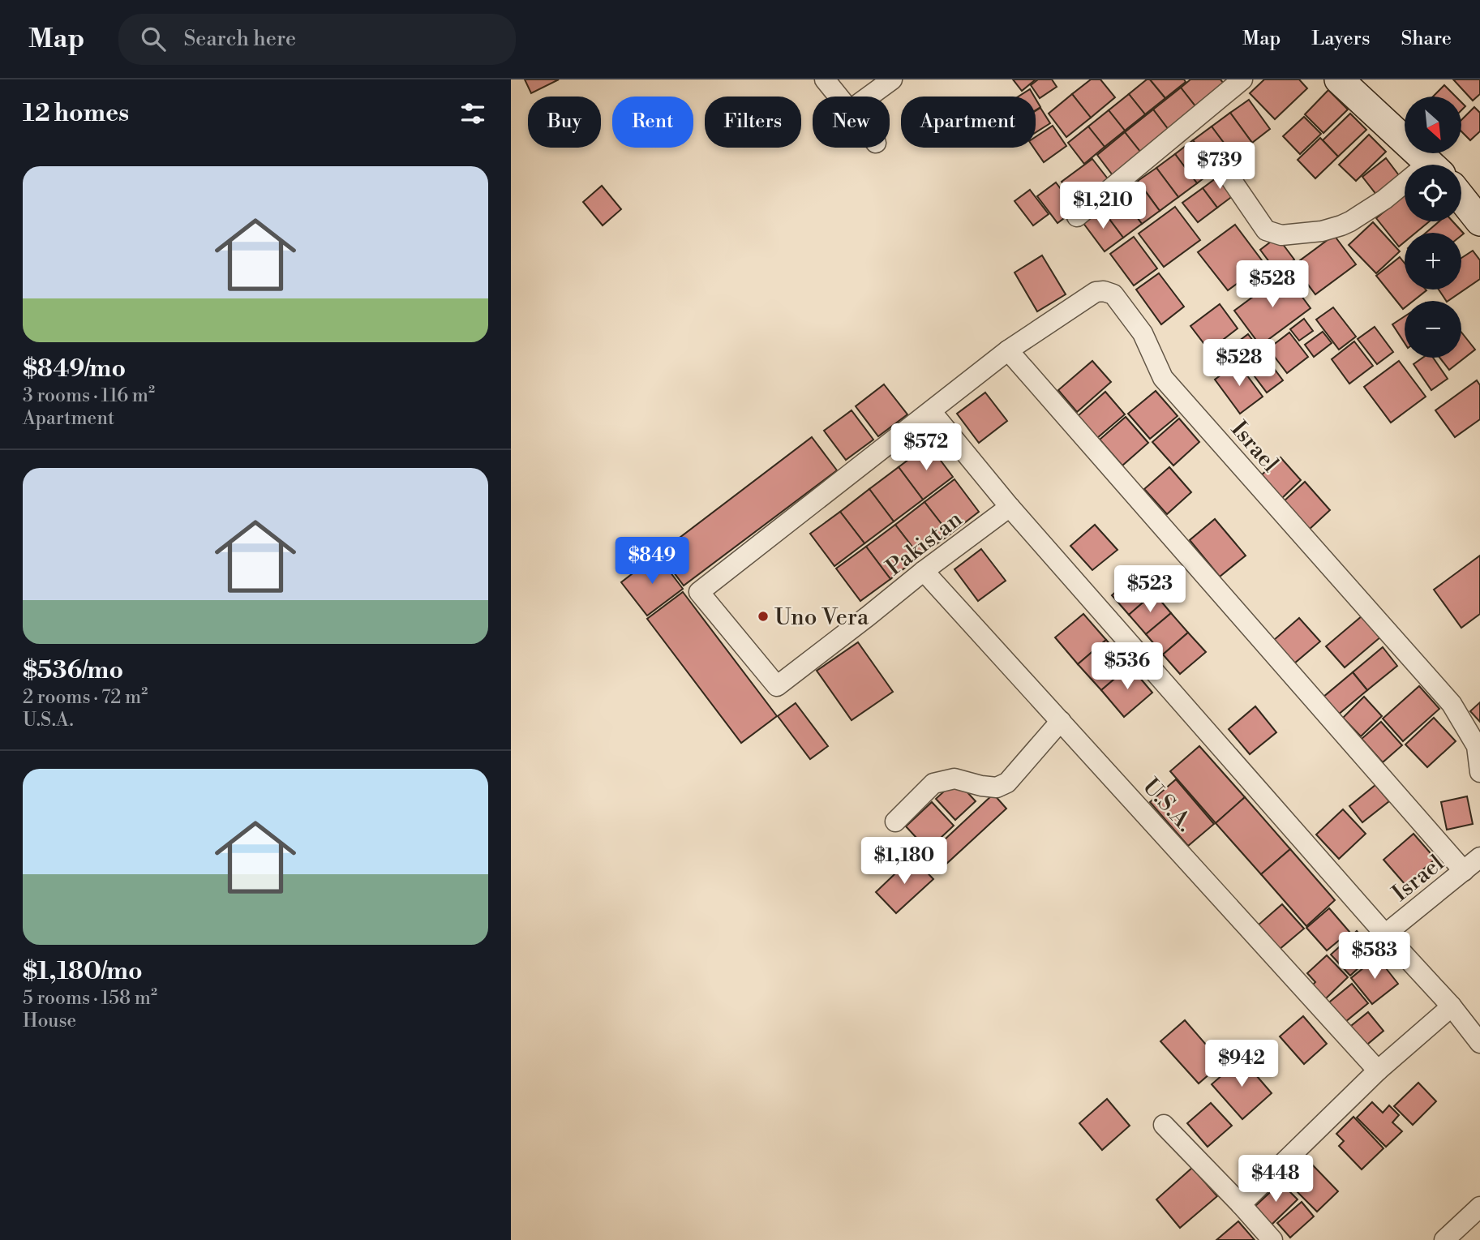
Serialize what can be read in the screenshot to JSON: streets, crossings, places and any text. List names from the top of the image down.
{
  "streets": {
    "street": ["Israel", "Pakistan", "U.S.A."]
  },
  "crossings": [
    ["Israel", "Pakistan"],
    ["Pakistan", "U.S.A."]
  ],
  "places": ["Uno Vera"],
  "north": "bottom right",
  "page": {
    "header": "Map",
    "search": "Search here",
    "nav": ["Map", "Layers", "Share"],
    "heading": "12 homes",
    "map_buttons": ["+", "−"],
    "chip": [
      "Buy",
      "Rent",
      "Filters",
      "New",
      "Apartment"
    ],
    "price": [
      "$739",
      "$1,210",
      "$528",
      "$528",
      "$572",
      "$849",
      "$523",
      "$536",
      "$1,180",
      "$583",
      "$942",
      "$448"
    ],
    "list": [
      {
        "name": "$849/mo",
        "note": "3 rooms · 116 m² · Apartment"
      },
      {
        "name": "$536/mo",
        "note": "2 rooms · 72 m² · U.S.A."
      },
      {
        "name": "$1,180/mo",
        "note": "5 rooms · 158 m² · House"
      }
    ]
  }
}
